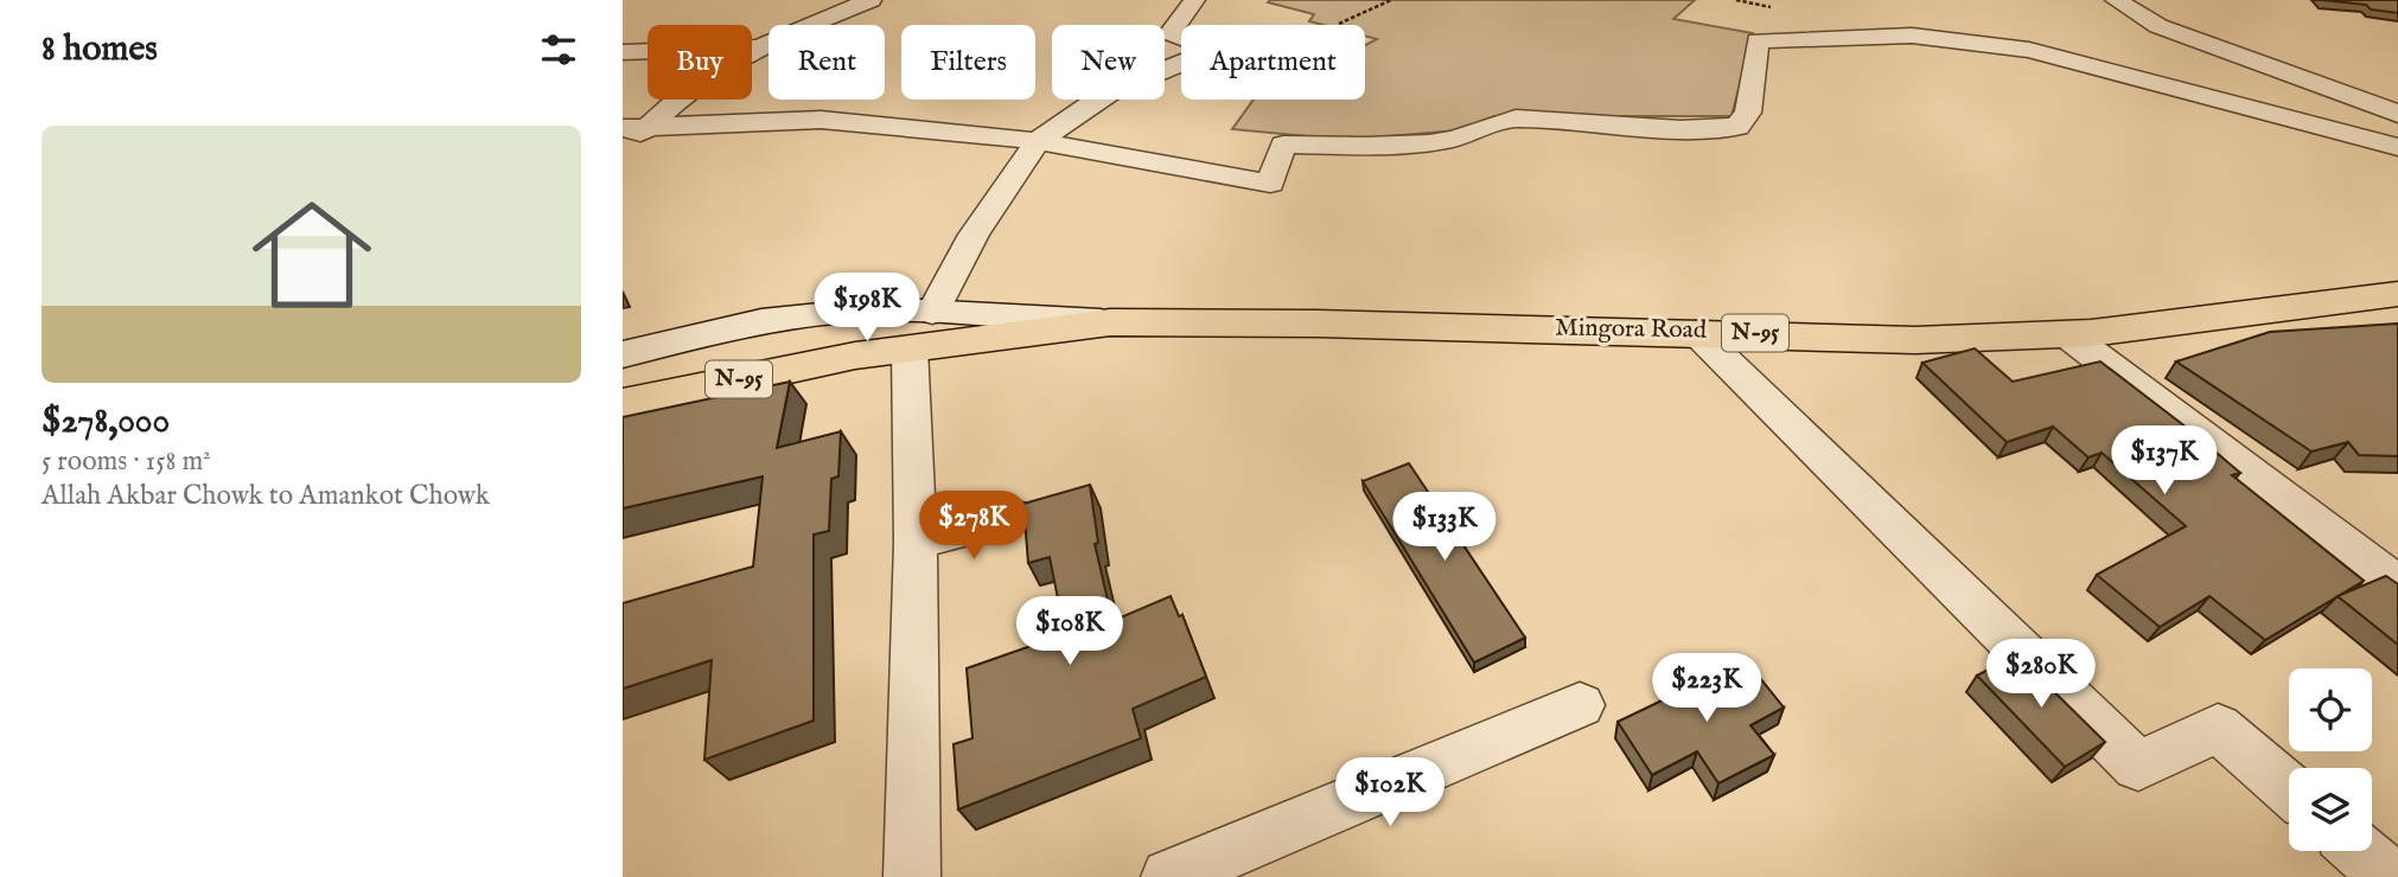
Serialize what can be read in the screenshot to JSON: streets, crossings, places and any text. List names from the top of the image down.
{
  "streets": {
    "main road": ["Mingora Road", "N-95"]
  },
  "crossings": [
    ["Mingora Road", "N-95"]
  ],
  "page": {
    "heading": "8 homes",
    "chip": [
      "Buy",
      "Rent",
      "Filters",
      "New",
      "Apartment"
    ],
    "list": [
      {
        "name": "$278,000",
        "note": "5 rooms · 158 m² · Allah Akbar Chowk to Amankot Chowk"
      }
    ],
    "price": [
      "$198K",
      "$137K",
      "$278K",
      "$133K",
      "$108K",
      "$280K",
      "$223K",
      "$102K"
    ]
  }
}
